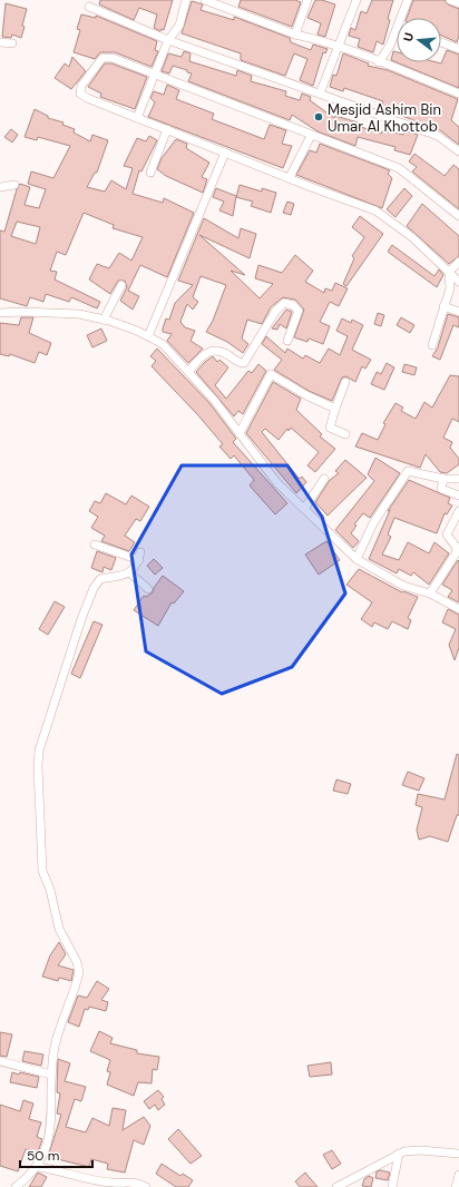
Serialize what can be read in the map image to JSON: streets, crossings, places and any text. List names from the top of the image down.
{
  "places": ["Mesjid Ashim Bin Umar Al Khottob"],
  "scale_bar": "50 m",
  "north": "left"
}
